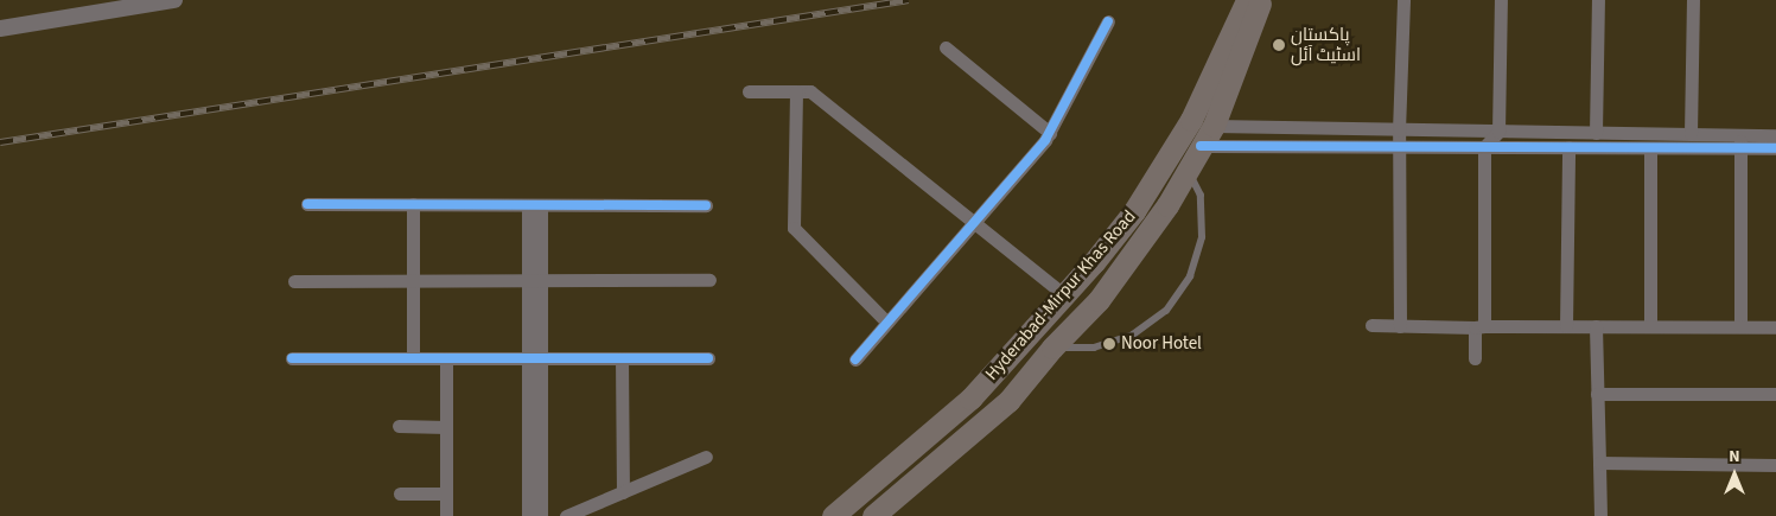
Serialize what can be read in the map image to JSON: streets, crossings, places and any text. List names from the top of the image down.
{
  "streets": {
    "highway": ["Hyderabad-Mirpur Khas Road"]
  },
  "places": ["پاکستان اسٹیٹ آئل", "Noor Hotel"],
  "north": "top"
}
